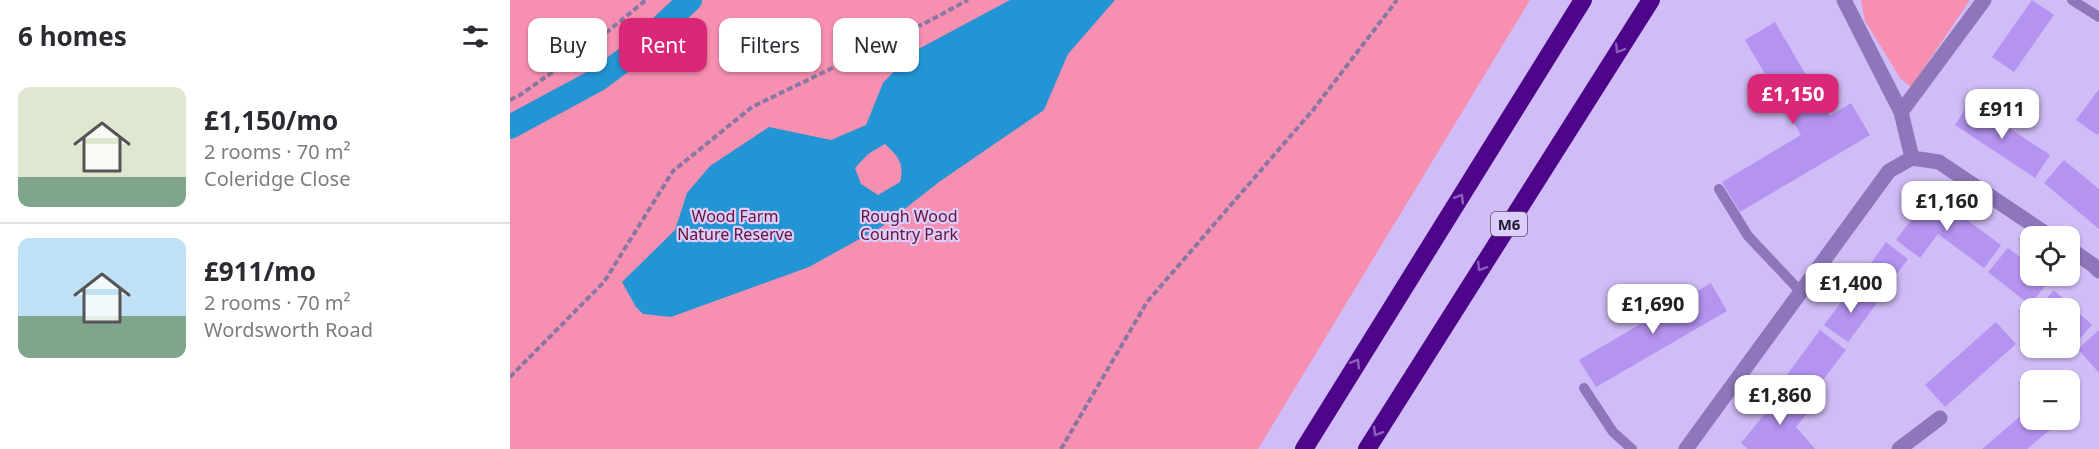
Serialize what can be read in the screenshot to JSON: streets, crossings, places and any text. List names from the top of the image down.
{
  "streets": {
    "highway": ["M6"]
  },
  "parks": ["Wood Farm Nature Reserve", "Rough Wood Country Park"],
  "page": {
    "heading": "6 homes",
    "chip": [
      "Buy",
      "Rent",
      "Filters",
      "New"
    ],
    "list": [
      {
        "name": "£1,150/mo",
        "note": "2 rooms · 70 m² · Coleridge Close"
      },
      {
        "name": "£911/mo",
        "note": "2 rooms · 70 m² · Wordsworth Road"
      }
    ],
    "price": [
      "£1,150",
      "£911",
      "£1,160",
      "£1,400",
      "£1,690",
      "£1,860"
    ],
    "map_buttons": ["+", "−"]
  }
}
